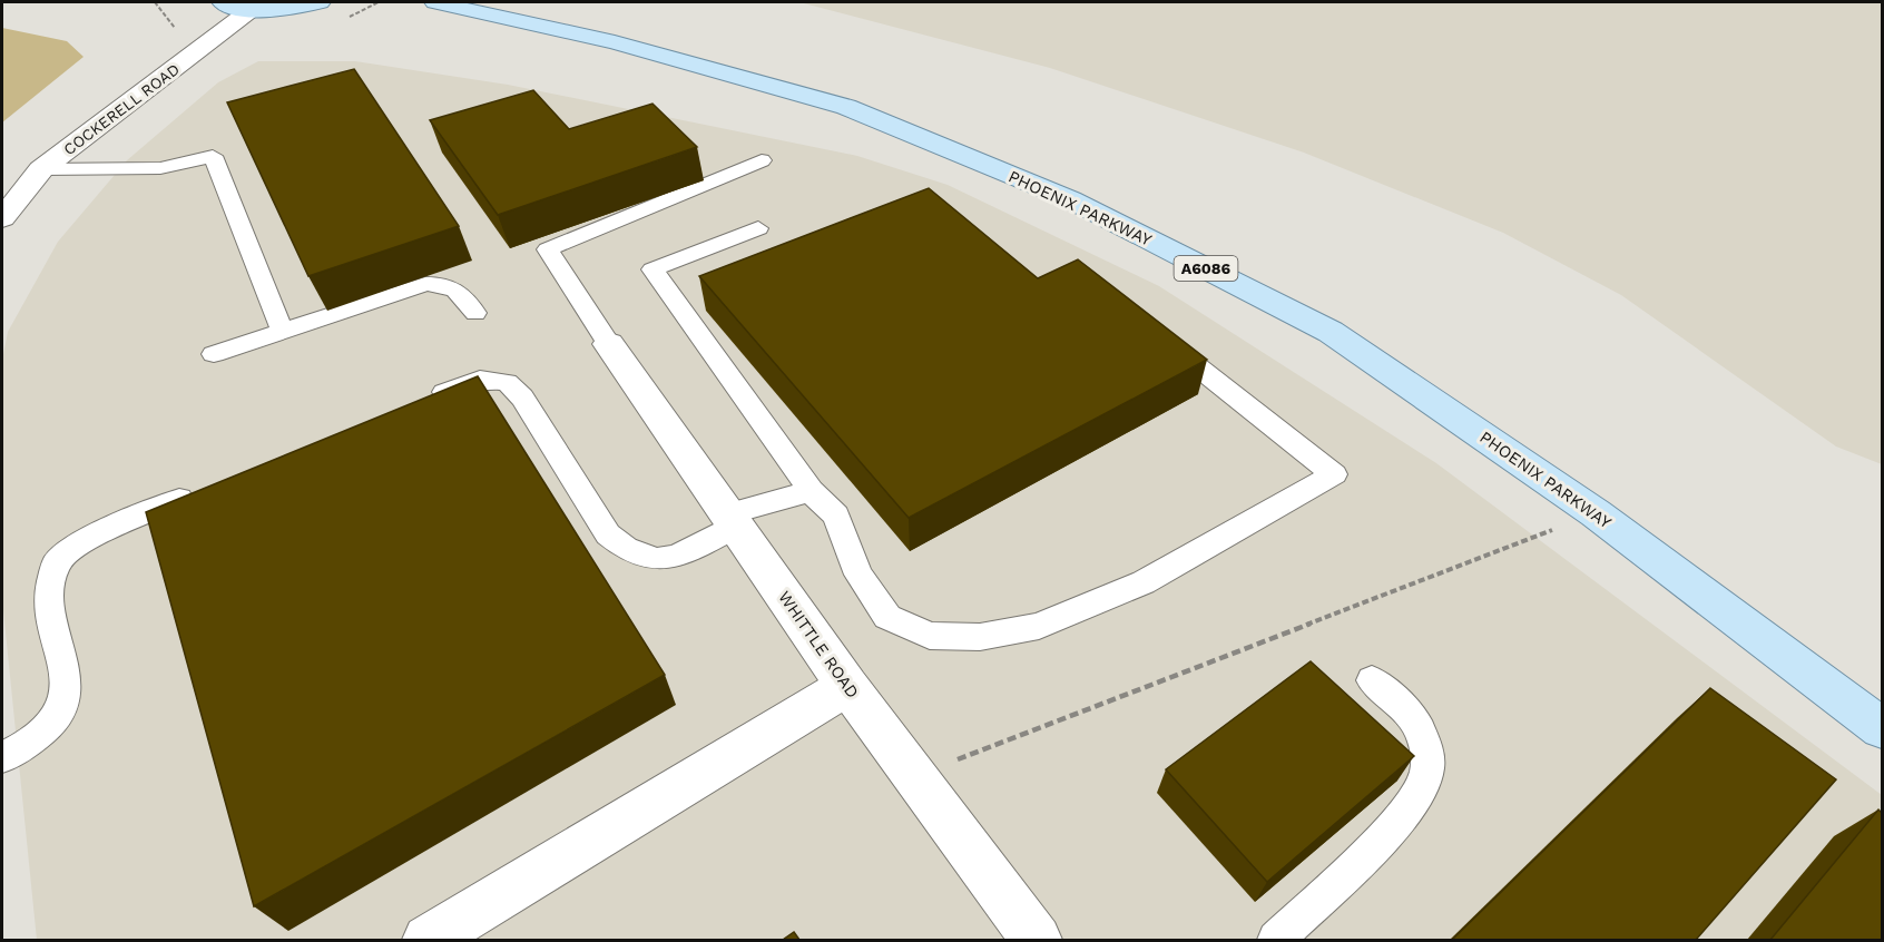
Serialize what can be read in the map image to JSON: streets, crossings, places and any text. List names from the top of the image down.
{
  "streets": {
    "main road": ["PHOENIX PARKWAY", "A6086"],
    "street": ["COCKERELL ROAD", "WHITTLE ROAD"]
  }
}
